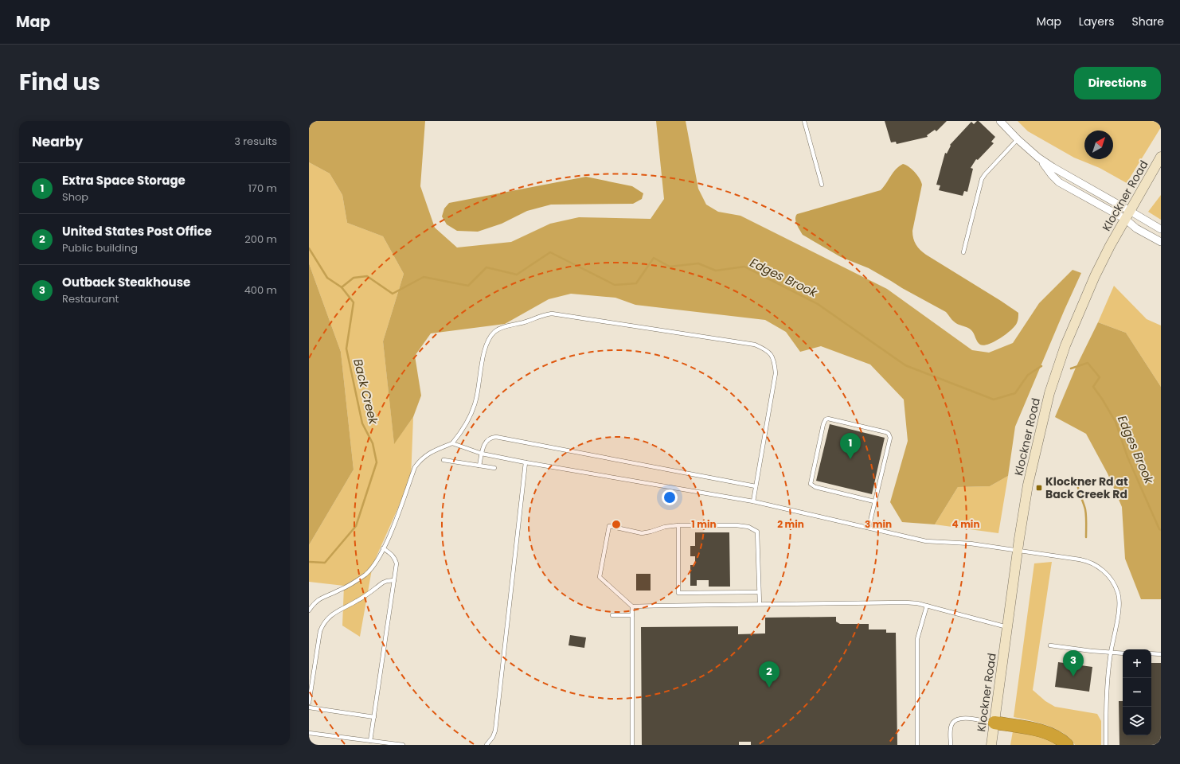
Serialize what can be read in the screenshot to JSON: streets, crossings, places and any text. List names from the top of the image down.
{
  "streets": {
    "main road": ["Klockner Road"]
  },
  "water": ["Edges Brook", "Back Creek"],
  "places": {
    "transit": ["Klockner Rd at Back Creek Rd"]
  },
  "north": "top right",
  "page": {
    "header": "Map",
    "nav": ["Map", "Layers", "Share"],
    "title": "Find us",
    "buttons": "Directions",
    "heading": ["Nearby", "3 results"],
    "list": [
      {
        "mark": "1",
        "name": "Extra Space Storage",
        "note": "Shop",
        "value": "170 m"
      },
      {
        "mark": "2",
        "name": "United States Post Office",
        "note": "Public building",
        "value": "200 m"
      },
      {
        "mark": "3",
        "name": "Outback Steakhouse",
        "note": "Restaurant",
        "value": "400 m"
      }
    ],
    "pins": ["1", "3", "2"],
    "map_buttons": ["+", "−"]
  },
  "rings": [
    "1 min",
    "2 min",
    "3 min",
    "4 min"
  ]
}
